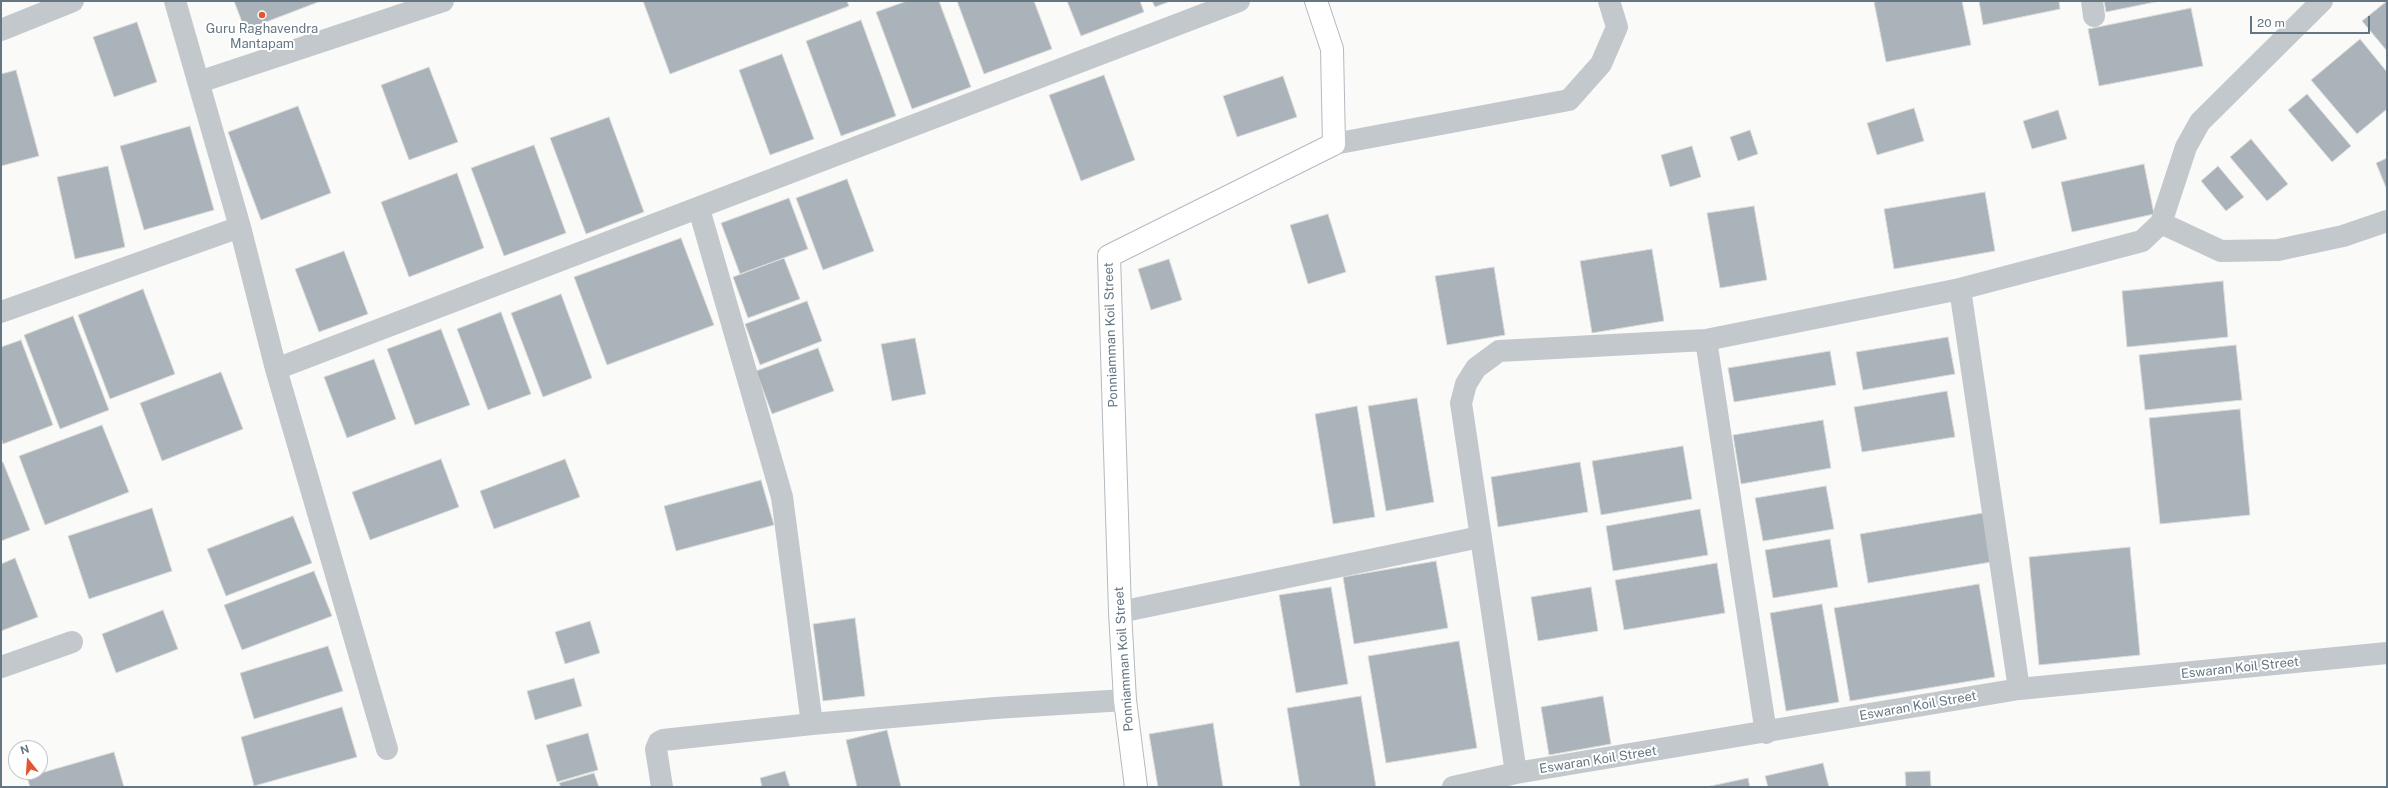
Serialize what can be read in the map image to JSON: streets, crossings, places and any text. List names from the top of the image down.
{
  "streets": {
    "street": ["Ponniamman Koil Street", "Eswaran Koil Street"]
  },
  "places": ["Guru Raghavendra Mantapam"],
  "scale_bar": "20 m",
  "north": "top"
}
